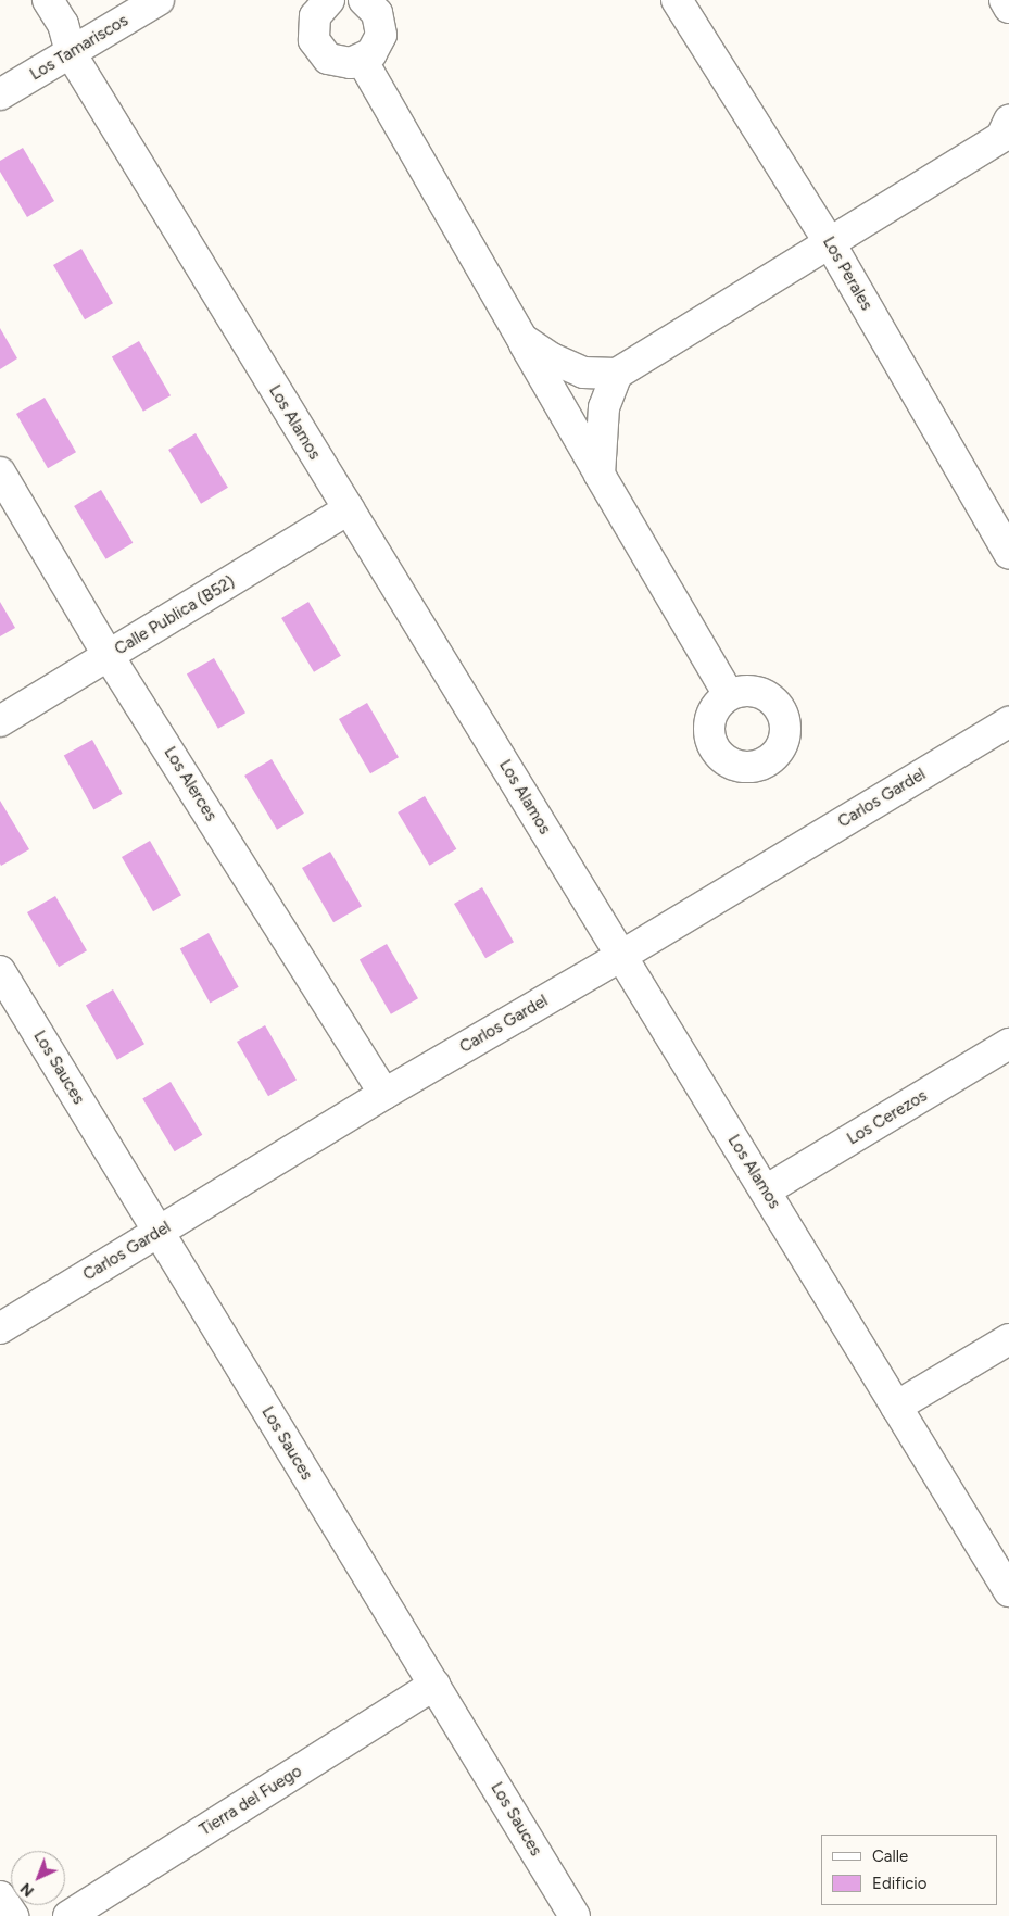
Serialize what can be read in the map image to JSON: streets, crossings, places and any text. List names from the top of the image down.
{
  "streets": {
    "street": [
      "Los Tamariscos",
      "Los Perales",
      "Los Alamos",
      "Calle Publica (B52)",
      "Los Alerces",
      "Carlos Gardel",
      "Los Sauces",
      "Los Cerezos",
      "Tierra del Fuego"
    ]
  },
  "crossings": [
    ["Los Tamariscos", "Los Alamos"],
    ["Los Alamos", "Calle Publica (B52)"],
    ["Los Alamos", "Carlos Gardel"],
    ["Los Alamos", "Los Cerezos"],
    ["Calle Publica (B52)", "Los Alerces"],
    ["Los Alerces", "Carlos Gardel"],
    ["Carlos Gardel", "Los Sauces"],
    ["Los Sauces", "Tierra del Fuego"]
  ],
  "legend": ["Calle", "Edificio"],
  "north": "bottom left"
}
